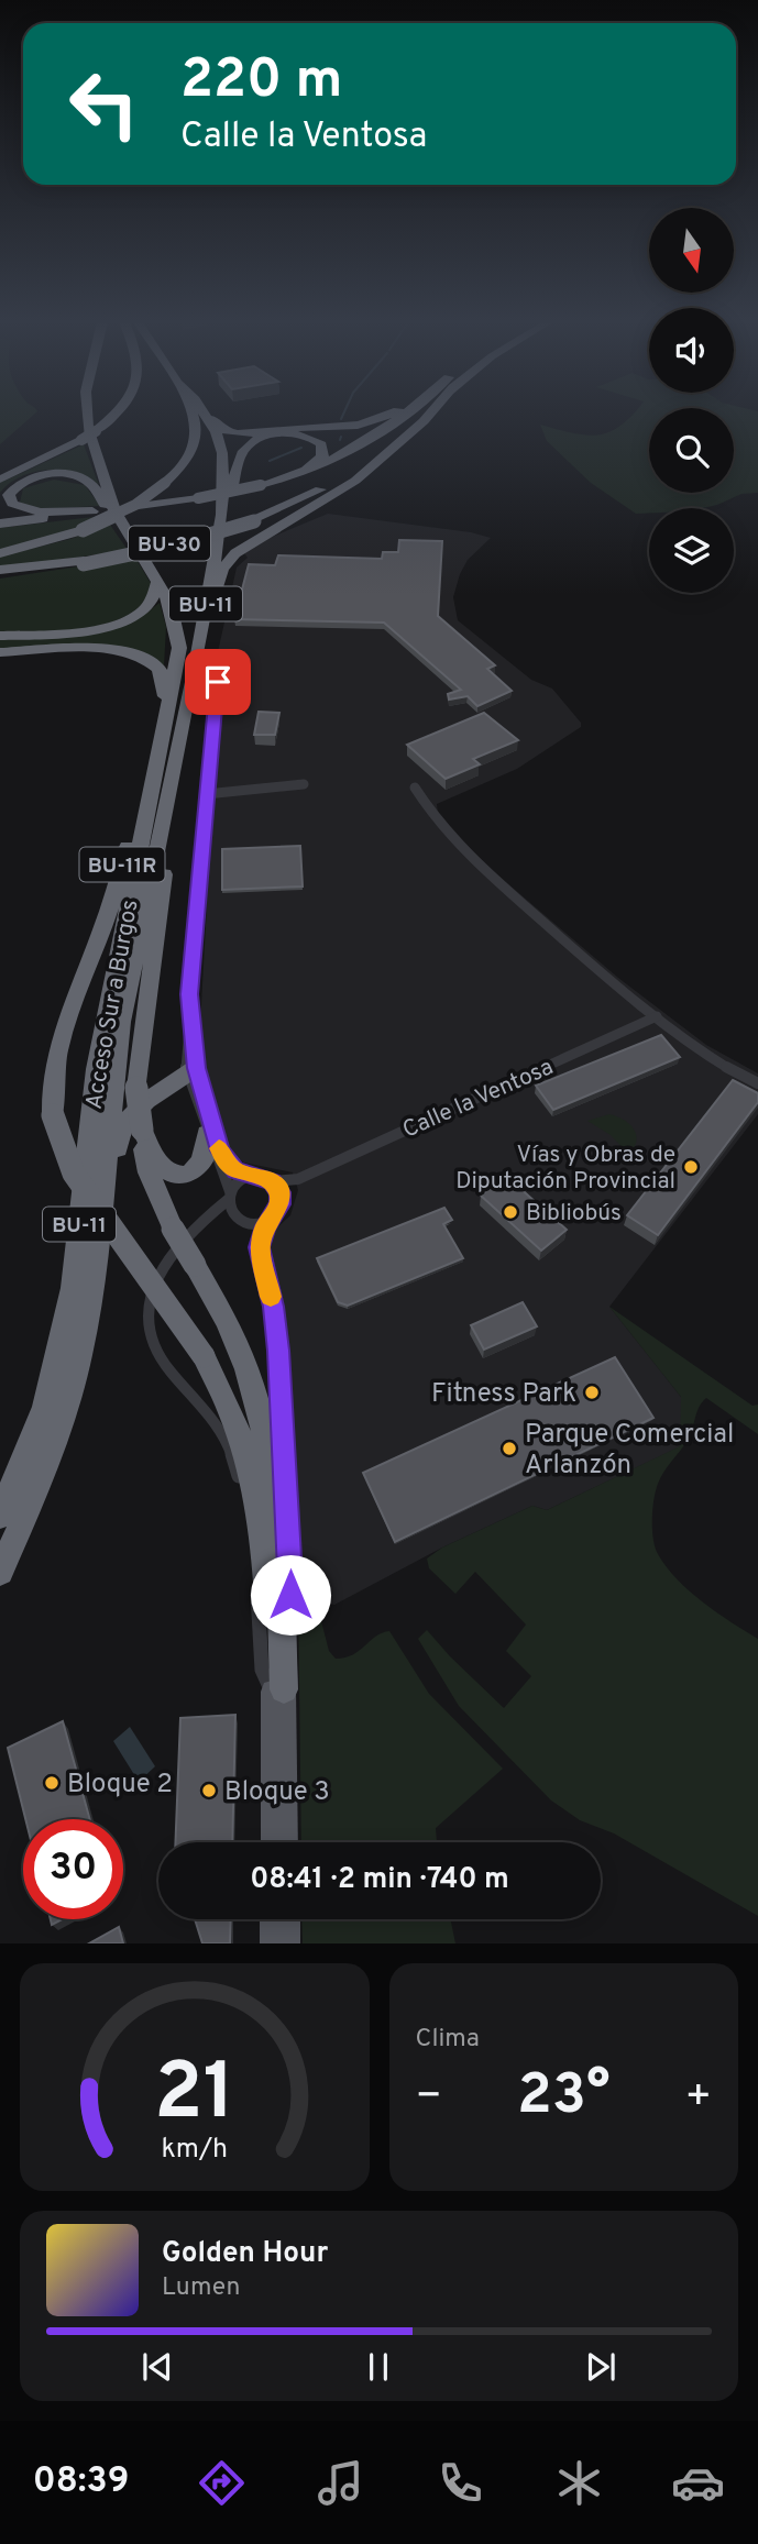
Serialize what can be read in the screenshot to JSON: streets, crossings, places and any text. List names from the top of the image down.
{
  "streets": {
    "highway": [
      "BU-30",
      "BU-11",
      "BU-11R",
      "Acceso Sur a Burgos"
    ],
    "street": ["Calle la Ventosa"]
  },
  "crossings": [
    ["BU-11R", "Acceso Sur a Burgos"]
  ],
  "places": [
    "Vías y Obras de Diputación Provincial",
    "Bibliobús",
    "Fitness Park",
    "Parque Comercial Arlanzón",
    "Bloque 2",
    "Bloque 3"
  ],
  "north": "bottom",
  "page": {
    "turn": ["220 m", "Calle la Ventosa"],
    "limit": "30",
    "trip": "08:41 · 2 min · 740 m",
    "tile": "Clima",
    "heat": ["−", "23°", "+"],
    "song": ["Golden Hour", "Lumen"],
    "tabs": "08:39",
    "gauge": ["21", "km/h"]
  }
}
